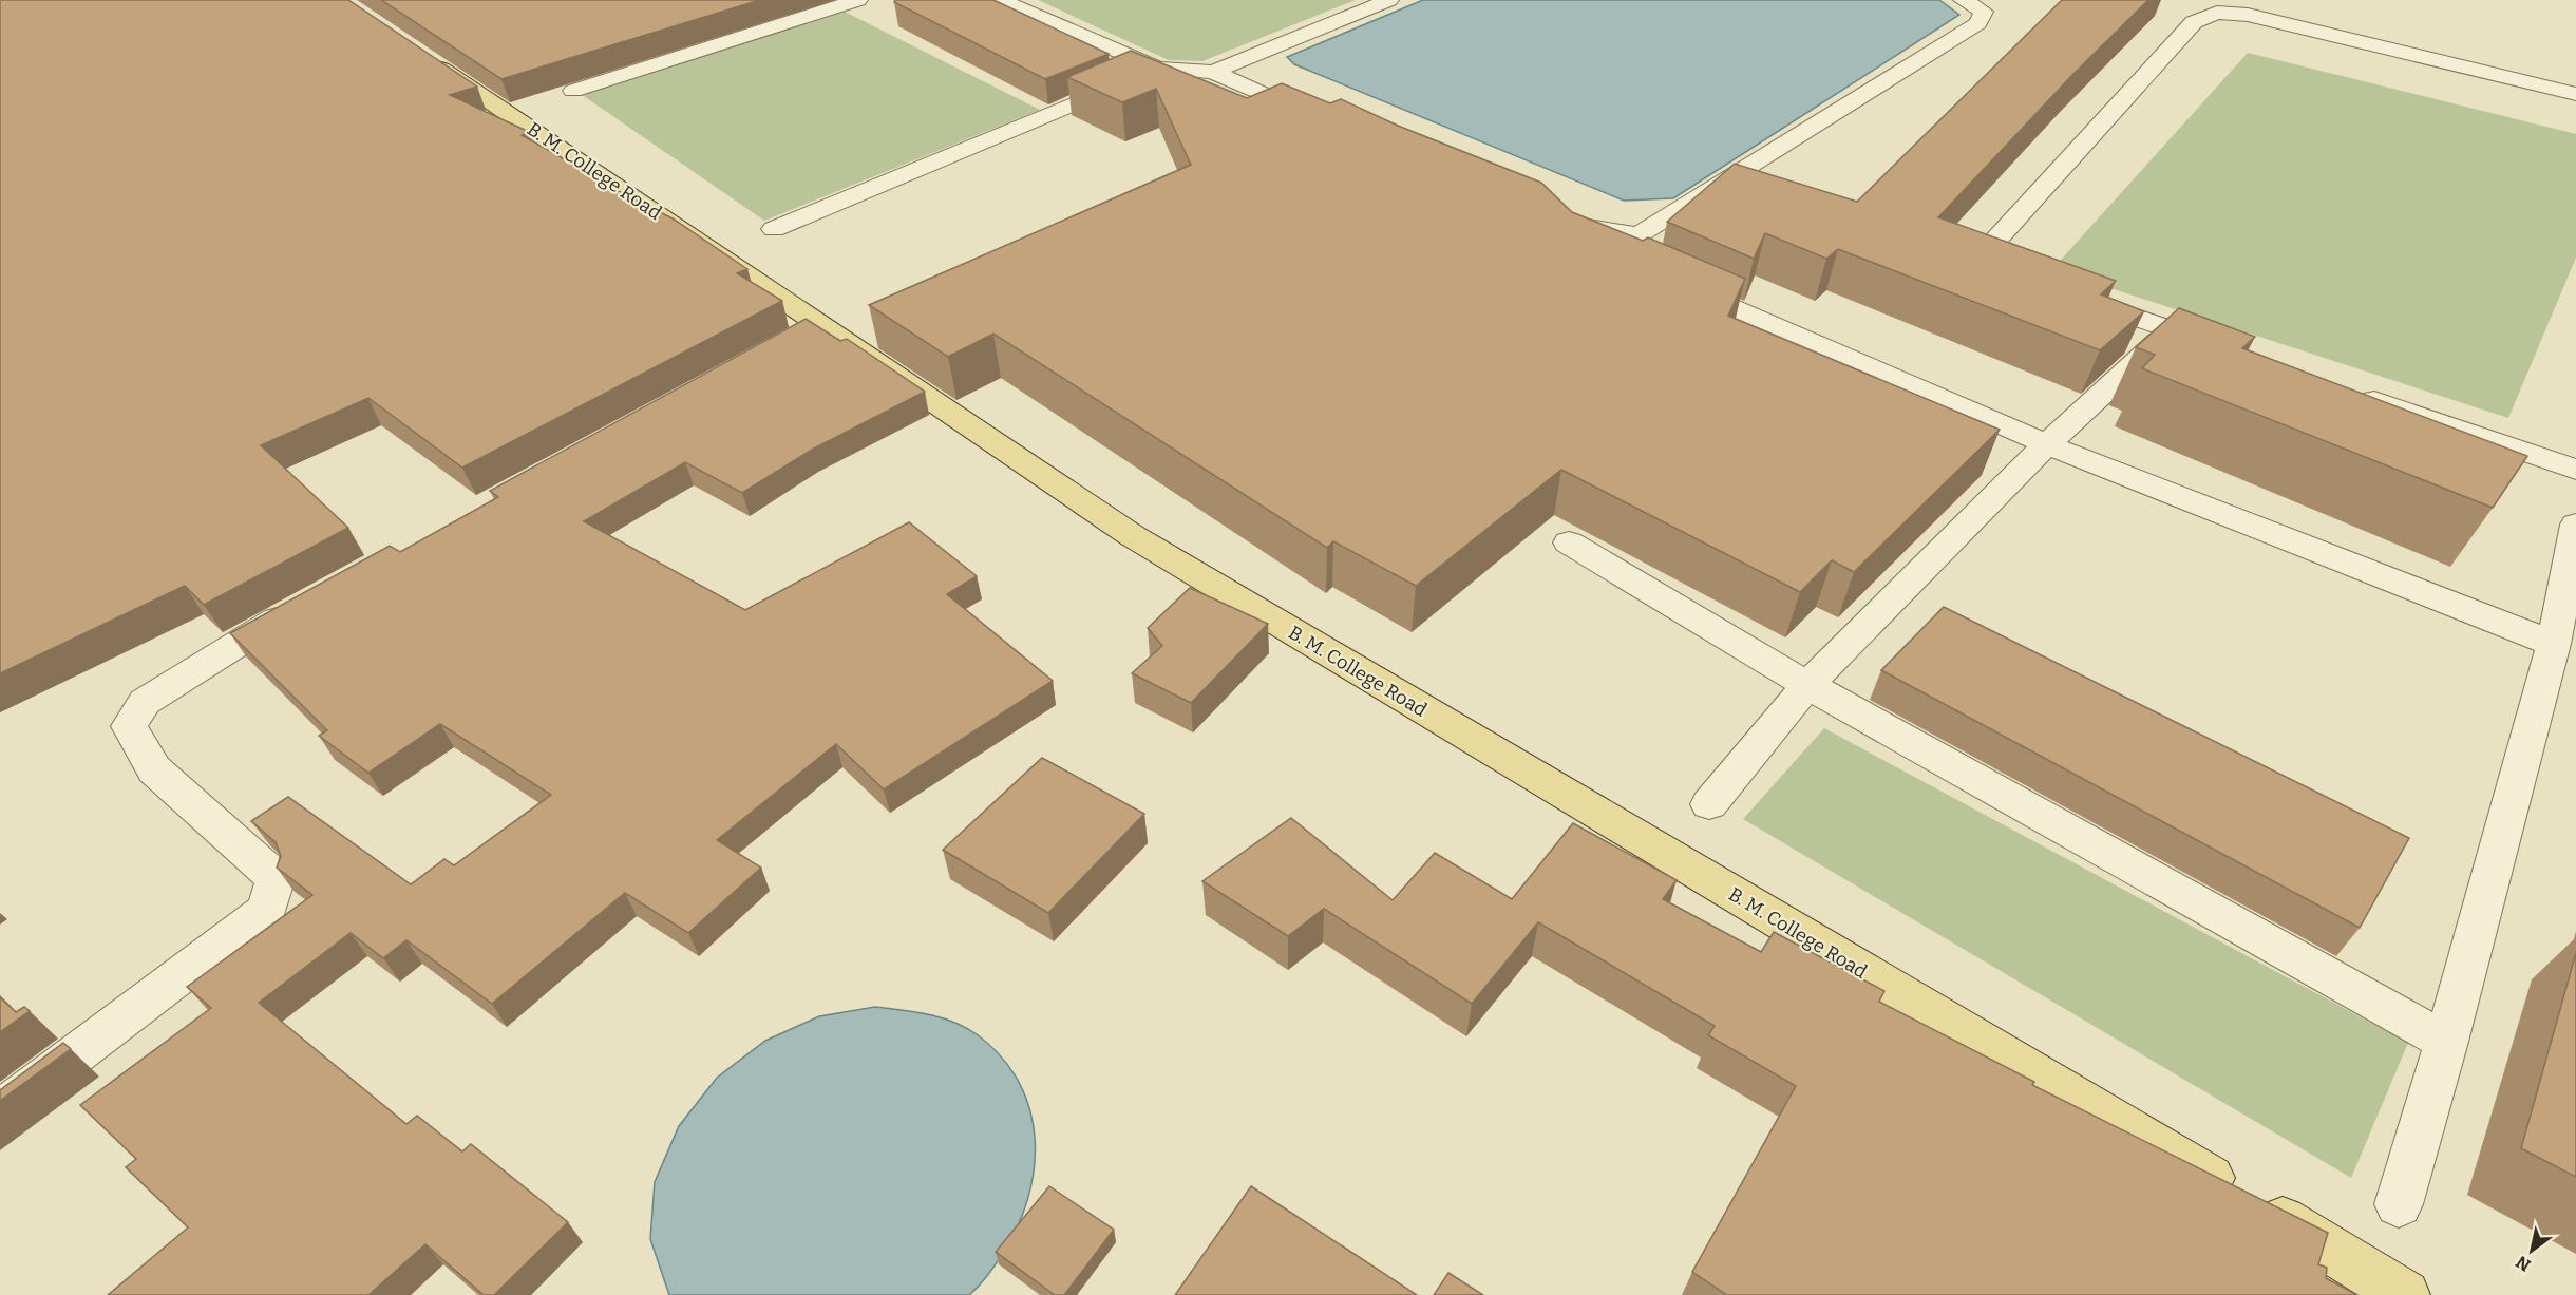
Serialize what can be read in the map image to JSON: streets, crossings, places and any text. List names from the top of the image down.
{
  "streets": {
    "main road": ["B. M. College Road"]
  },
  "north": "bottom left"
}
